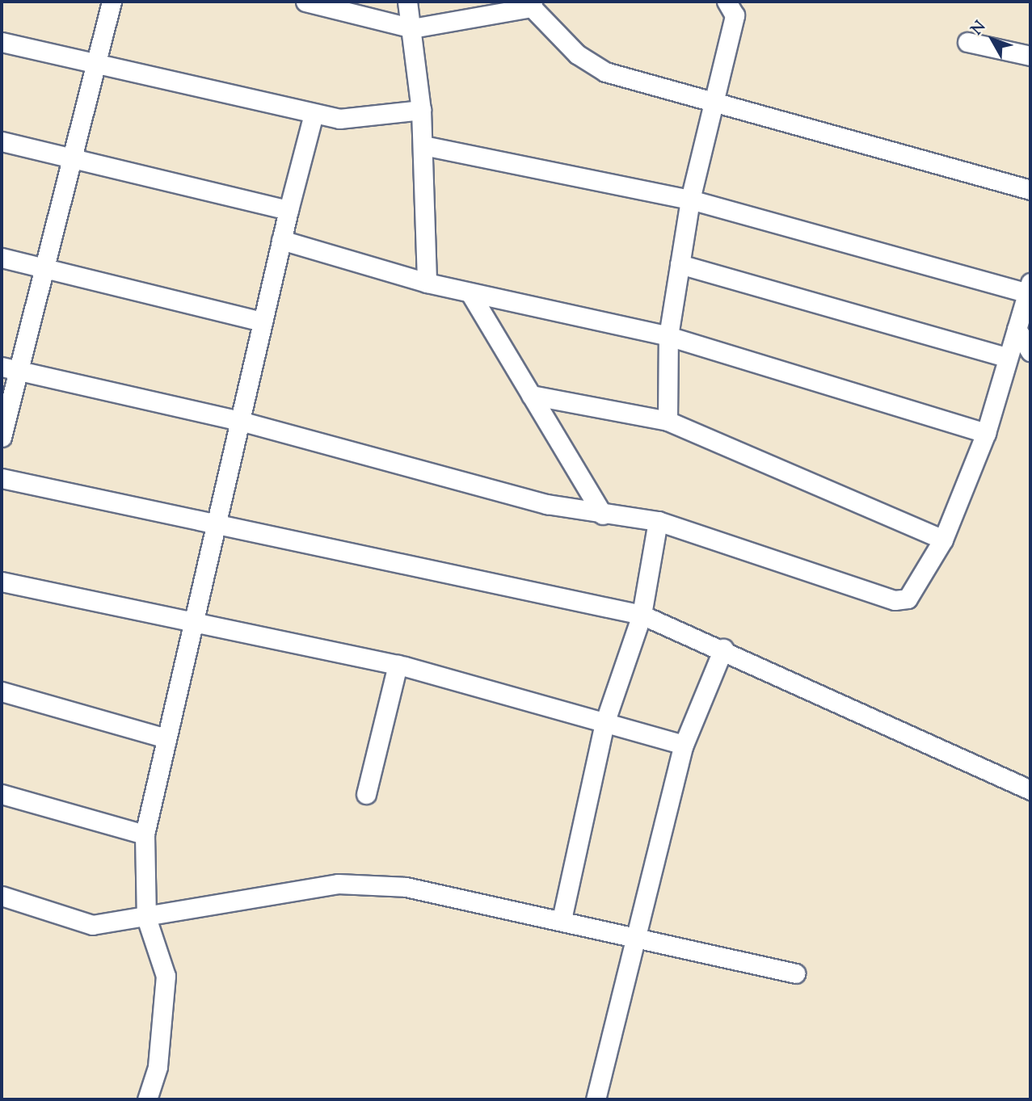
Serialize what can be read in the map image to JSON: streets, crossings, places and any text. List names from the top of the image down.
{
  "north": "top left"
}
